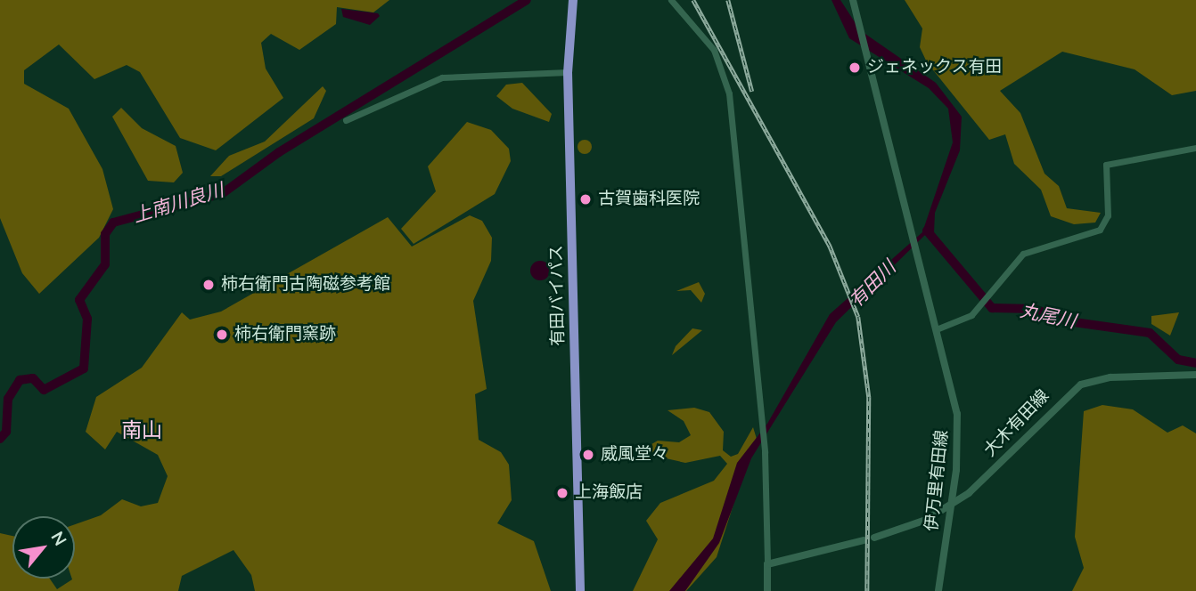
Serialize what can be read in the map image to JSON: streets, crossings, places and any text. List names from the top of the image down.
{
  "streets": {
    "highway": ["有田バイパス"],
    "main road": ["大木有田線", "伊万里有田線"]
  },
  "crossings": [
    ["大木有田線", "伊万里有田線"]
  ],
  "districts": ["南山"],
  "water": ["上南川良川", "有田川", "丸尾川"],
  "places": [
    "ジェネックス有田",
    "古賀歯科医院",
    "柿右衛門古陶磁参考館",
    "柿右衛門窯跡",
    "威風堂々",
    "上海飯店"
  ],
  "north": "top right"
}
